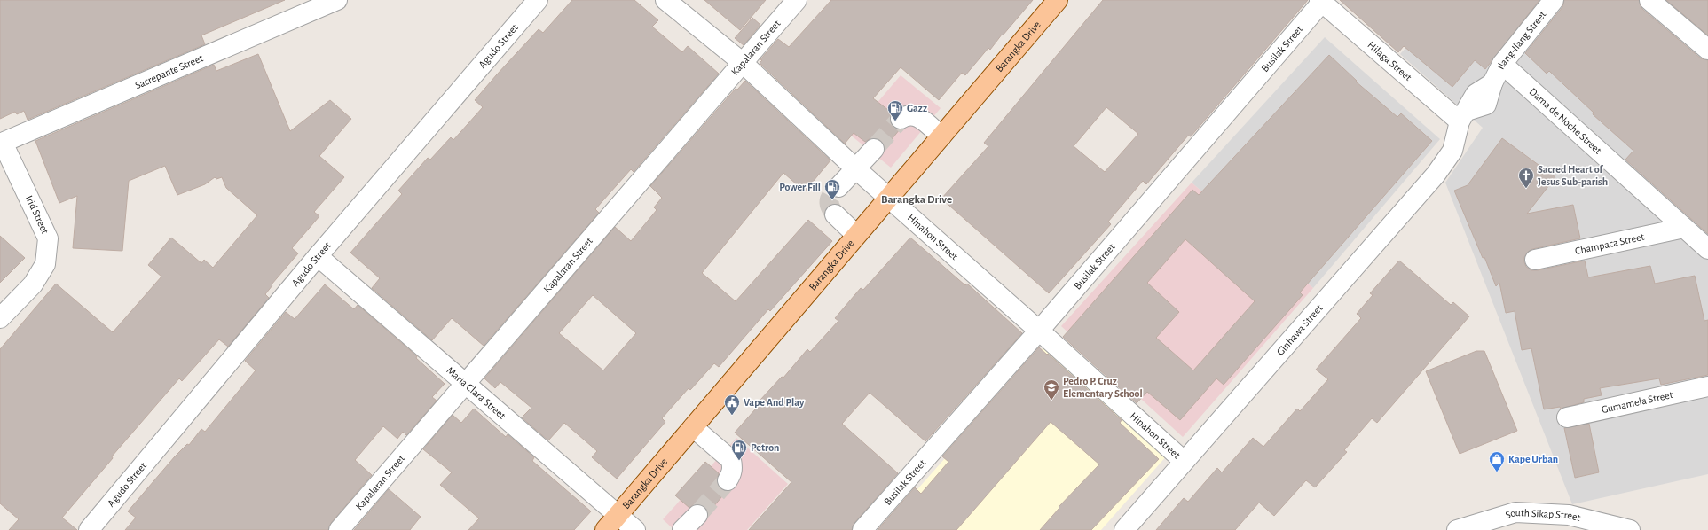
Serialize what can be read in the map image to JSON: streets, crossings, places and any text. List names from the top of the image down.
{
  "streets": {
    "main road": ["Barangka Drive"],
    "street": [
      "Ilang-Ilang Street",
      "Agudo Street",
      "Kapalaran Street",
      "Busilak Street",
      "Hilaga Street",
      "Sacrepante Street",
      "Dama de Noche Street",
      "Irid Street",
      "Hinahon Street",
      "Champaca Street",
      "Ginhawa Street",
      "Maria Clara Street",
      "Gumamela Street",
      "South Sikap Street"
    ]
  },
  "crossings": [
    ["Ilang-Ilang Street", "Hilaga Street"],
    ["Ilang-Ilang Street", "Dama de Noche Street"],
    ["Ilang-Ilang Street", "Ginhawa Street"],
    ["Agudo Street", "Maria Clara Street"],
    ["Kapalaran Street", "Hinahon Street"],
    ["Kapalaran Street", "Maria Clara Street"],
    ["Barangka Drive", "Hinahon Street"],
    ["Barangka Drive", "Maria Clara Street"],
    ["Busilak Street", "Hilaga Street"],
    ["Busilak Street", "Hinahon Street"],
    ["Hilaga Street", "Ginhawa Street"],
    ["Sacrepante Street", "Irid Street"],
    ["Dama de Noche Street", "Champaca Street"],
    ["Hinahon Street", "Ginhawa Street"]
  ],
  "districts": ["Barangka Drive"],
  "places": {
    "fuel station": ["Gazz", "Power Fill", "Petron"],
    "church": ["Sacred Heart of Jesus Sub-parish"],
    "school or university": ["Pedro P. Cruz Elementary School"],
    "public building": ["Vape And Play"],
    "shop": ["Kape Urban"]
  }
}
